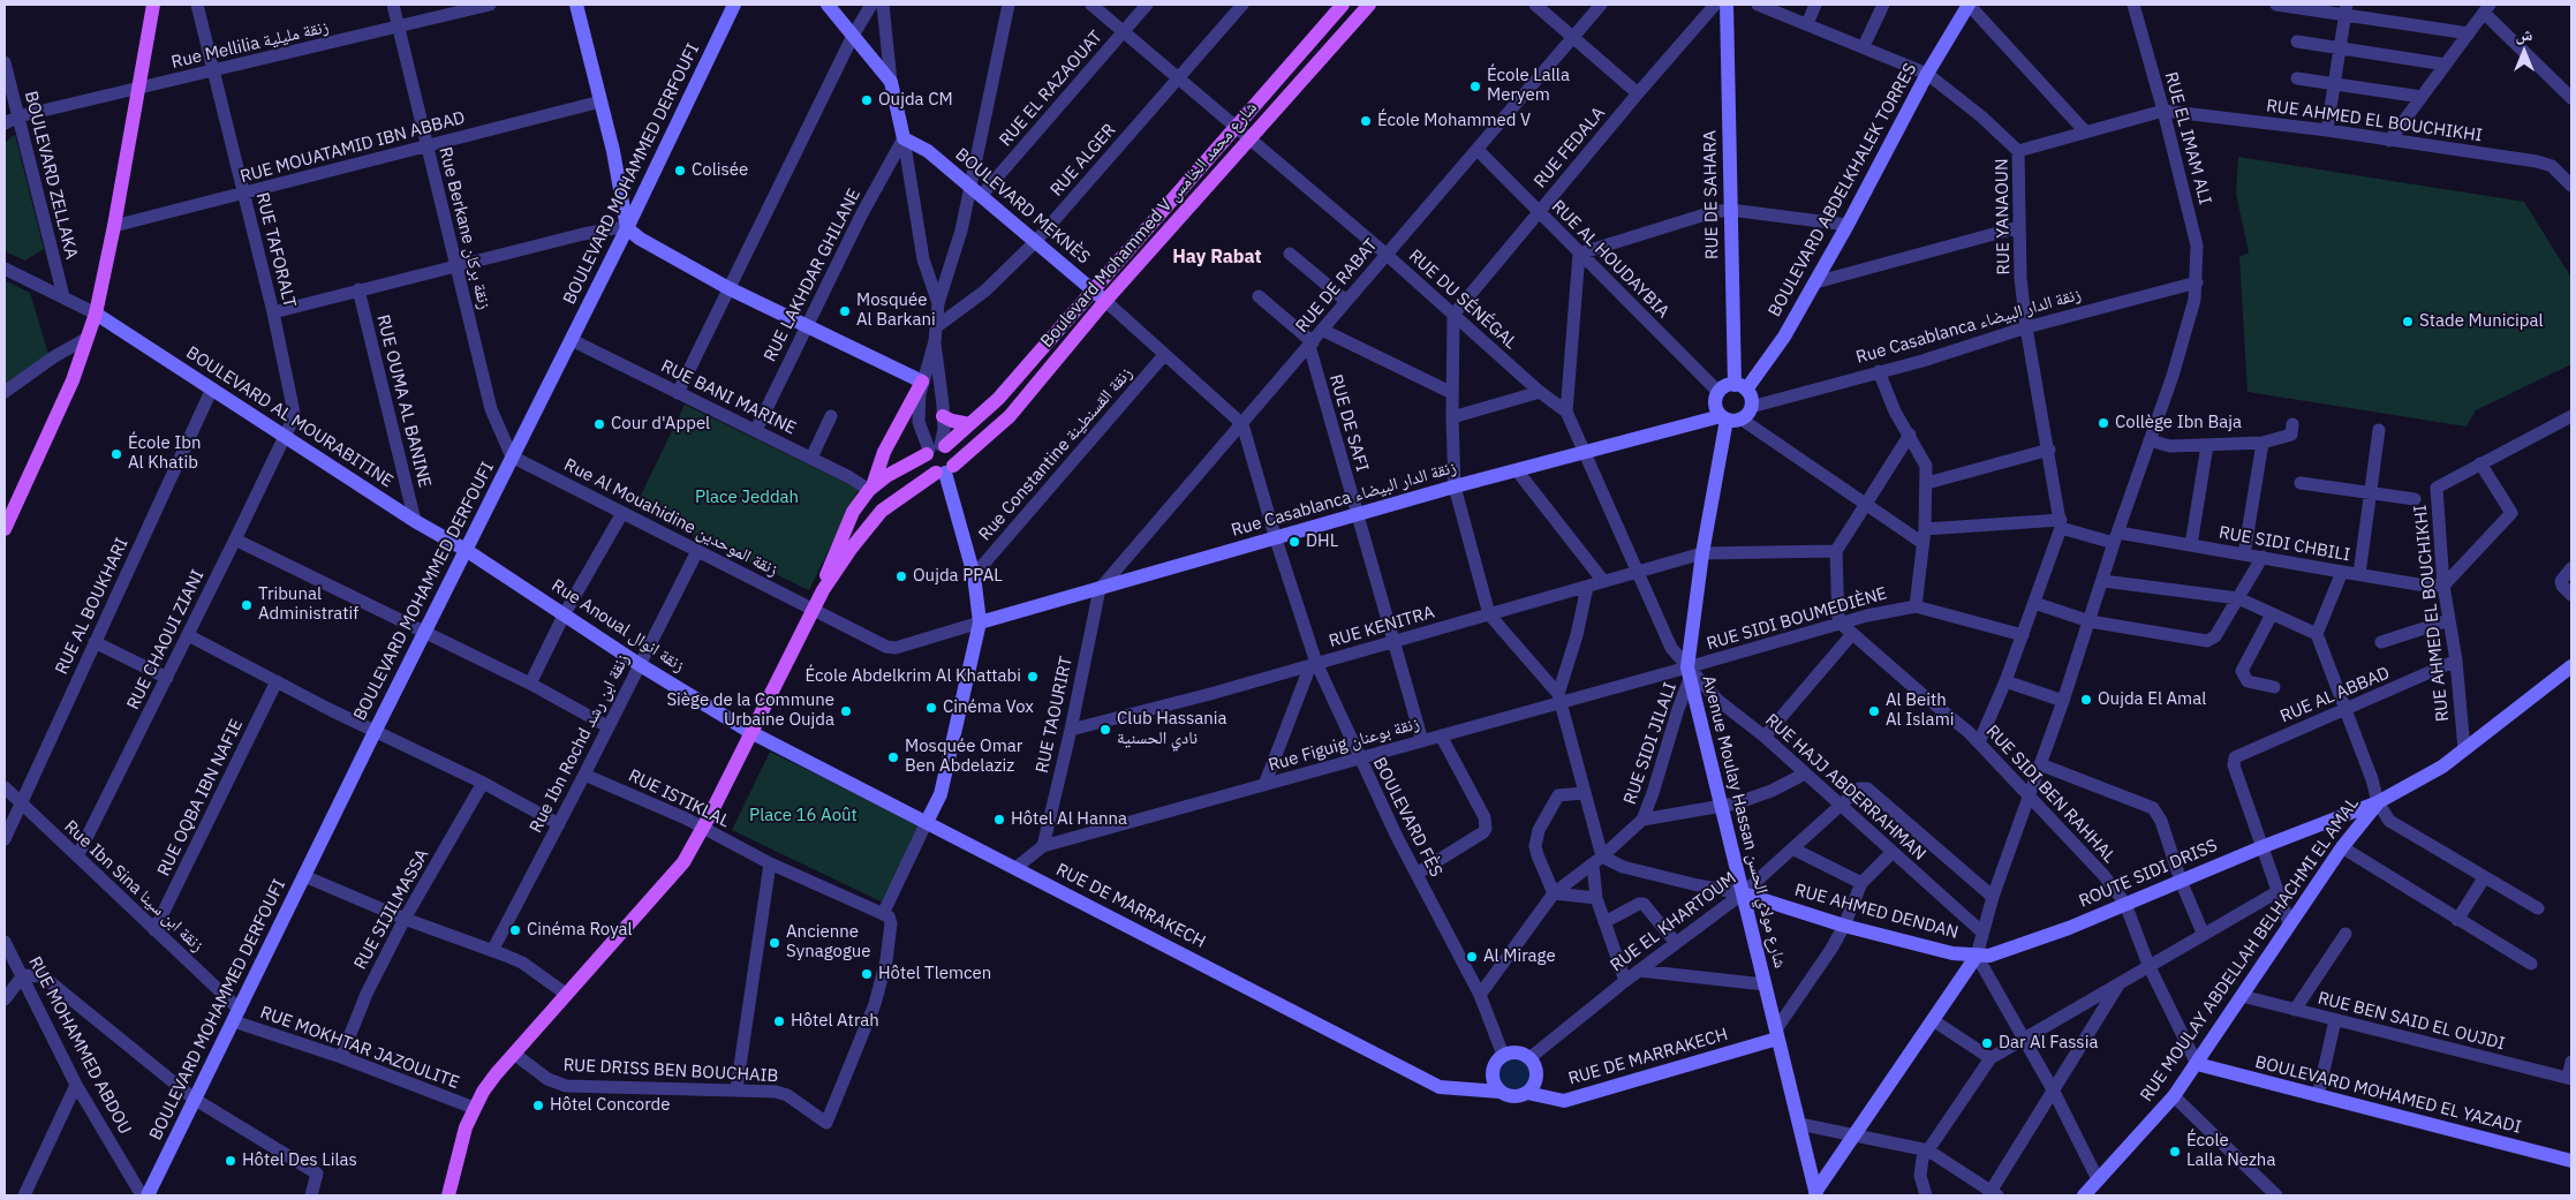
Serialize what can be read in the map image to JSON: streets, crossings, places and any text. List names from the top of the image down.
{
  "streets": {
    "main road": ["Boulevard Mohammed V شارع محمد الخامس"],
    "street": [
      "Rue Mellilia زنقة مليلية",
      "RUE EL RAZAOUAT",
      "RUE AHMED EL BOUCHIKHI",
      "RUE EL IMAM ALI",
      "RUE MOUATAMID IBN ABBAD",
      "RUE FEDALA",
      "RUE ALGER",
      "BOULEVARD MOHAMMED DERFOUFI",
      "BOULEVARD ZELLAKA",
      "BOULEVARD ABDELKHALEK TORRES",
      "RUE DE SAHARA",
      "BOULEVARD MEKNÈS",
      "RUE YANAOUN",
      "Rue Berkane زنقة بركان",
      "RUE TAFORALT",
      "RUE AL HOUDAYBIA",
      "RUE LAKHDAR GHILANE",
      "RUE DE RABAT",
      "RUE DU SÉNÉGAL",
      "Rue Casablanca زنقة الدار البيضاء",
      "RUE BANI MARINE",
      "RUE OUMA AL BANINE",
      "BOULEVARD AL MOURABITINE",
      "RUE DE SAFI",
      "Rue Constantine زنقة القسنطينة",
      "Rue Al Mouahidine زنقة الموحدين",
      "RUE SIDI CHBILI",
      "RUE AL BOUKHARI",
      "RUE SIDI BOUMEDIÈNE",
      "Rue Anoual زنقة انوال",
      "RUE KENITRA",
      "RUE CHAOUI ZIANI",
      "RUE AL ABBAD",
      "RUE TAOURIRT",
      "Rue Ibn Rochd زنقة ابن رشد",
      "RUE SIDI JILALI",
      "Rue Figuig زنقة بوعنان",
      "RUE HAJJ ABDERRAHMAN",
      "RUE SIDI BEN RAHHAL",
      "RUE OQBA IBN NAFIE",
      "RUE ISTIKLAL",
      "BOULEVARD FÈS",
      "Avenue Moulay Hassan شارع مولاي الحسن",
      "ROUTE SIDI DRISS",
      "Rue Ibn Sina زنقة ابن سينا",
      "RUE DE MARRAKECH",
      "RUE SIJILMASSA",
      "RUE AHMED DENDAN",
      "RUE EL KHARTOUM",
      "RUE MOULAY ABDELLAH BELHACHMI EL AMAL",
      "RUE BEN SAID EL OUJDI",
      "RUE MOHAMMED ABDOU",
      "RUE MOKHTAR JAZOULITE",
      "RUE DRISS BEN BOUCHAIB",
      "BOULEVARD MOHAMED EL YAZADI"
    ]
  },
  "crossings": [
    ["Rue Mellilia زنقة مليلية", "BOULEVARD ZELLAKA"],
    ["Rue Mellilia زنقة مليلية", "Rue Berkane زنقة بركان"],
    ["Rue Mellilia زنقة مليلية", "RUE TAFORALT"],
    ["RUE EL RAZAOUAT", "BOULEVARD MEKNÈS"],
    ["RUE EL RAZAOUAT", "RUE DU SÉNÉGAL"],
    ["RUE AHMED EL BOUCHIKHI", "RUE EL IMAM ALI"],
    ["RUE AHMED EL BOUCHIKHI", "RUE YANAOUN"],
    ["RUE AHMED EL BOUCHIKHI", "RUE SIDI CHBILI"],
    ["RUE AHMED EL BOUCHIKHI", "RUE AL ABBAD"],
    ["RUE AHMED EL BOUCHIKHI", "ROUTE SIDI DRISS"],
    ["RUE EL IMAM ALI", "RUE YANAOUN"],
    ["RUE EL IMAM ALI", "Rue Casablanca زنقة الدار البيضاء"],
    ["RUE EL IMAM ALI", "RUE SIDI CHBILI"],
    ["RUE EL IMAM ALI", "RUE HAJJ ABDERRAHMAN"],
    ["RUE EL IMAM ALI", "RUE SIDI BEN RAHHAL"],
    ["RUE EL IMAM ALI", "ROUTE SIDI DRISS"],
    ["RUE EL IMAM ALI", "RUE AHMED DENDAN"],
    ["RUE EL IMAM ALI", "RUE EL KHARTOUM"],
    ["RUE MOUATAMID IBN ABBAD", "Rue Berkane زنقة بركان"],
    ["RUE MOUATAMID IBN ABBAD", "RUE TAFORALT"],
    ["RUE FEDALA", "RUE AL HOUDAYBIA"],
    ["RUE FEDALA", "RUE DU SÉNÉGAL"],
    ["RUE ALGER", "BOULEVARD MEKNÈS"],
    ["RUE ALGER", "RUE DU SÉNÉGAL"],
    ["BOULEVARD MOHAMMED DERFOUFI", "Rue Berkane زنقة بركان"],
    ["BOULEVARD MOHAMMED DERFOUFI", "RUE BANI MARINE"],
    ["BOULEVARD MOHAMMED DERFOUFI", "BOULEVARD AL MOURABITINE"],
    ["BOULEVARD MOHAMMED DERFOUFI", "Rue Al Mouahidine زنقة الموحدين"],
    ["BOULEVARD MOHAMMED DERFOUFI", "Rue Anoual زنقة انوال"],
    ["BOULEVARD MOHAMMED DERFOUFI", "Rue Ibn Sina زنقة ابن سينا"],
    ["BOULEVARD MOHAMMED DERFOUFI", "RUE MOKHTAR JAZOULITE"],
    ["BOULEVARD ABDELKHALEK TORRES", "RUE DE SAHARA"],
    ["BOULEVARD ABDELKHALEK TORRES", "RUE AL HOUDAYBIA"],
    ["BOULEVARD ABDELKHALEK TORRES", "Rue Casablanca زنقة الدار البيضاء"],
    ["BOULEVARD ABDELKHALEK TORRES", "Avenue Moulay Hassan شارع مولاي الحسن"],
    ["RUE DE SAHARA", "RUE AL HOUDAYBIA"],
    ["RUE DE SAHARA", "Rue Casablanca زنقة الدار البيضاء"],
    ["RUE DE SAHARA", "Avenue Moulay Hassan شارع مولاي الحسن"],
    ["BOULEVARD MEKNÈS", "Boulevard Mohammed V شارع محمد الخامس"],
    ["BOULEVARD MEKNÈS", "RUE LAKHDAR GHILANE"],
    ["BOULEVARD MEKNÈS", "RUE DE RABAT"],
    ["BOULEVARD MEKNÈS", "Rue Constantine زنقة القسنطينة"],
    ["BOULEVARD MEKNÈS", "BOULEVARD FÈS"],
    ["RUE YANAOUN", "Rue Casablanca زنقة الدار البيضاء"],
    ["RUE YANAOUN", "RUE SIDI CHBILI"],
    ["Boulevard Mohammed V شارع محمد الخامس", "RUE DU SÉNÉGAL"],
    ["Boulevard Mohammed V شارع محمد الخامس", "RUE BANI MARINE"],
    ["Boulevard Mohammed V شارع محمد الخامس", "Rue Al Mouahidine زنقة الموحدين"],
    ["Boulevard Mohammed V شارع محمد الخامس", "Rue Anoual زنقة انوال"],
    ["Boulevard Mohammed V شارع محمد الخامس", "RUE ISTIKLAL"],
    ["Boulevard Mohammed V شارع محمد الخامس", "RUE DE MARRAKECH"],
    ["Boulevard Mohammed V شارع محمد الخامس", "RUE MOKHTAR JAZOULITE"],
    ["Boulevard Mohammed V شارع محمد الخامس", "RUE DRISS BEN BOUCHAIB"],
    ["Rue Berkane زنقة بركان", "Rue Al Mouahidine زنقة الموحدين"],
    ["RUE TAFORALT", "BOULEVARD AL MOURABITINE"],
    ["RUE TAFORALT", "RUE CHAOUI ZIANI"],
    ["RUE AL HOUDAYBIA", "RUE DE RABAT"],
    ["RUE AL HOUDAYBIA", "Rue Casablanca زنقة الدار البيضاء"],
    ["RUE AL HOUDAYBIA", "Avenue Moulay Hassan شارع مولاي الحسن"],
    ["RUE LAKHDAR GHILANE", "RUE BANI MARINE"],
    ["RUE DE RABAT", "RUE DU SÉNÉGAL"],
    ["RUE DE RABAT", "Rue Casablanca زنقة الدار البيضاء"],
    ["RUE DE RABAT", "RUE DE SAFI"],
    ["RUE DE RABAT", "RUE TAOURIRT"],
    ["RUE DE RABAT", "BOULEVARD FÈS"],
    ["Rue Casablanca زنقة الدار البيضاء", "RUE DE SAFI"],
    ["Rue Casablanca زنقة الدار البيضاء", "Rue Al Mouahidine زنقة الموحدين"],
    ["Rue Casablanca زنقة الدار البيضاء", "RUE TAOURIRT"],
    ["Rue Casablanca زنقة الدار البيضاء", "RUE HAJJ ABDERRAHMAN"],
    ["Rue Casablanca زنقة الدار البيضاء", "BOULEVARD FÈS"],
    ["Rue Casablanca زنقة الدار البيضاء", "Avenue Moulay Hassan شارع مولاي الحسن"],
    ["RUE OUMA AL BANINE", "BOULEVARD AL MOURABITINE"],
    ["BOULEVARD AL MOURABITINE", "RUE AL BOUKHARI"],
    ["BOULEVARD AL MOURABITINE", "Rue Anoual زنقة انوال"],
    ["BOULEVARD AL MOURABITINE", "RUE CHAOUI ZIANI"],
    ["RUE DE SAFI", "RUE KENITRA"],
    ["RUE DE SAFI", "Rue Figuig زنقة بوعنان"],
    ["Rue Al Mouahidine زنقة الموحدين", "Rue Ibn Rochd زنقة ابن رشد"],
    ["RUE AL BOUKHARI", "Rue Ibn Sina زنقة ابن سينا"],
    ["RUE SIDI BOUMEDIÈNE", "RUE SIDI JILALI"],
    ["RUE SIDI BOUMEDIÈNE", "Rue Figuig زنقة بوعنان"],
    ["RUE SIDI BOUMEDIÈNE", "RUE HAJJ ABDERRAHMAN"],
    ["RUE SIDI BOUMEDIÈNE", "RUE SIDI BEN RAHHAL"],
    ["RUE SIDI BOUMEDIÈNE", "Avenue Moulay Hassan شارع مولاي الحسن"],
    ["Rue Anoual زنقة انوال", "Rue Ibn Rochd زنقة ابن رشد"],
    ["Rue Anoual زنقة انوال", "RUE DE MARRAKECH"],
    ["RUE KENITRA", "RUE TAOURIRT"],
    ["RUE KENITRA", "RUE HAJJ ABDERRAHMAN"],
    ["RUE KENITRA", "BOULEVARD FÈS"],
    ["RUE KENITRA", "Avenue Moulay Hassan شارع مولاي الحسن"],
    ["RUE CHAOUI ZIANI", "Rue Ibn Sina زنقة ابن سينا"],
    ["RUE AL ABBAD", "ROUTE SIDI DRISS"],
    ["RUE TAOURIRT", "Rue Figuig زنقة بوعنان"],
    ["Rue Ibn Rochd زنقة ابن رشد", "RUE ISTIKLAL"],
    ["RUE SIDI JILALI", "Rue Figuig زنقة بوعنان"],
    ["RUE SIDI JILALI", "RUE HAJJ ABDERRAHMAN"],
    ["RUE SIDI JILALI", "BOULEVARD FÈS"],
    ["RUE SIDI JILALI", "Avenue Moulay Hassan شارع مولاي الحسن"],
    ["RUE SIDI JILALI", "RUE AHMED DENDAN"],
    ["Rue Figuig زنقة بوعنان", "RUE HAJJ ABDERRAHMAN"],
    ["Rue Figuig زنقة بوعنان", "BOULEVARD FÈS"],
    ["Rue Figuig زنقة بوعنان", "Avenue Moulay Hassan شارع مولاي الحسن"],
    ["Rue Figuig زنقة بوعنان", "RUE DE MARRAKECH"],
    ["RUE HAJJ ABDERRAHMAN", "Avenue Moulay Hassan شارع مولاي الحسن"],
    ["RUE HAJJ ABDERRAHMAN", "RUE EL KHARTOUM"],
    ["RUE SIDI BEN RAHHAL", "ROUTE SIDI DRISS"],
    ["RUE SIDI BEN RAHHAL", "RUE MOULAY ABDELLAH BELHACHMI EL AMAL"],
    ["RUE SIDI BEN RAHHAL", "BOULEVARD MOHAMED EL YAZADI"],
    ["RUE OQBA IBN NAFIE", "Rue Ibn Sina زنقة ابن سينا"],
    ["RUE ISTIKLAL", "RUE DRISS BEN BOUCHAIB"],
    ["BOULEVARD FÈS", "RUE DE MARRAKECH"],
    ["BOULEVARD FÈS", "RUE EL KHARTOUM"],
    ["Avenue Moulay Hassan شارع مولاي الحسن", "RUE DE MARRAKECH"],
    ["Avenue Moulay Hassan شارع مولاي الحسن", "RUE AHMED DENDAN"],
    ["Avenue Moulay Hassan شارع مولاي الحسن", "RUE EL KHARTOUM"],
    ["ROUTE SIDI DRISS", "RUE AHMED DENDAN"],
    ["ROUTE SIDI DRISS", "RUE MOULAY ABDELLAH BELHACHMI EL AMAL"],
    ["Rue Ibn Sina زنقة ابن سينا", "RUE MOKHTAR JAZOULITE"],
    ["RUE DE MARRAKECH", "RUE EL KHARTOUM"],
    ["RUE SIJILMASSA", "RUE MOKHTAR JAZOULITE"],
    ["RUE AHMED DENDAN", "RUE EL KHARTOUM"],
    ["RUE MOULAY ABDELLAH BELHACHMI EL AMAL", "RUE BEN SAID EL OUJDI"],
    ["RUE MOULAY ABDELLAH BELHACHMI EL AMAL", "BOULEVARD MOHAMED EL YAZADI"]
  ],
  "districts": ["Hay Rabat"],
  "parks": ["Place Jeddah", "Place 16 Août"],
  "places": [
    "École Lalla Meryem",
    "Oujda CM",
    "École Mohammed V",
    "Colisée",
    "Mosquée Al Barkani",
    "Stade Municipal",
    "Collège Ibn Baja",
    "Cour d'Appel",
    "École Ibn Al Khatib",
    "DHL",
    "Oujda PPAL",
    "Tribunal Administratif",
    "École Abdelkrim Al Khattabi",
    "Oujda El Amal",
    "Cinéma Vox",
    "Siège de la Commune Urbaine Oujda",
    "Al Beith Al Islami",
    "Club Hassania نادي الحسنية",
    "Mosquée Omar Ben Abdelaziz",
    "Hôtel Al Hanna",
    "Cinéma Royal",
    "Ancienne Synagogue",
    "Al Mirage",
    "Hôtel Tlemcen",
    "Hôtel Atrah",
    "Dar Al Fassia",
    "Hôtel Concorde",
    "École Lalla Nezha",
    "Hôtel Des Lilas"
  ],
  "north": "top"
}
